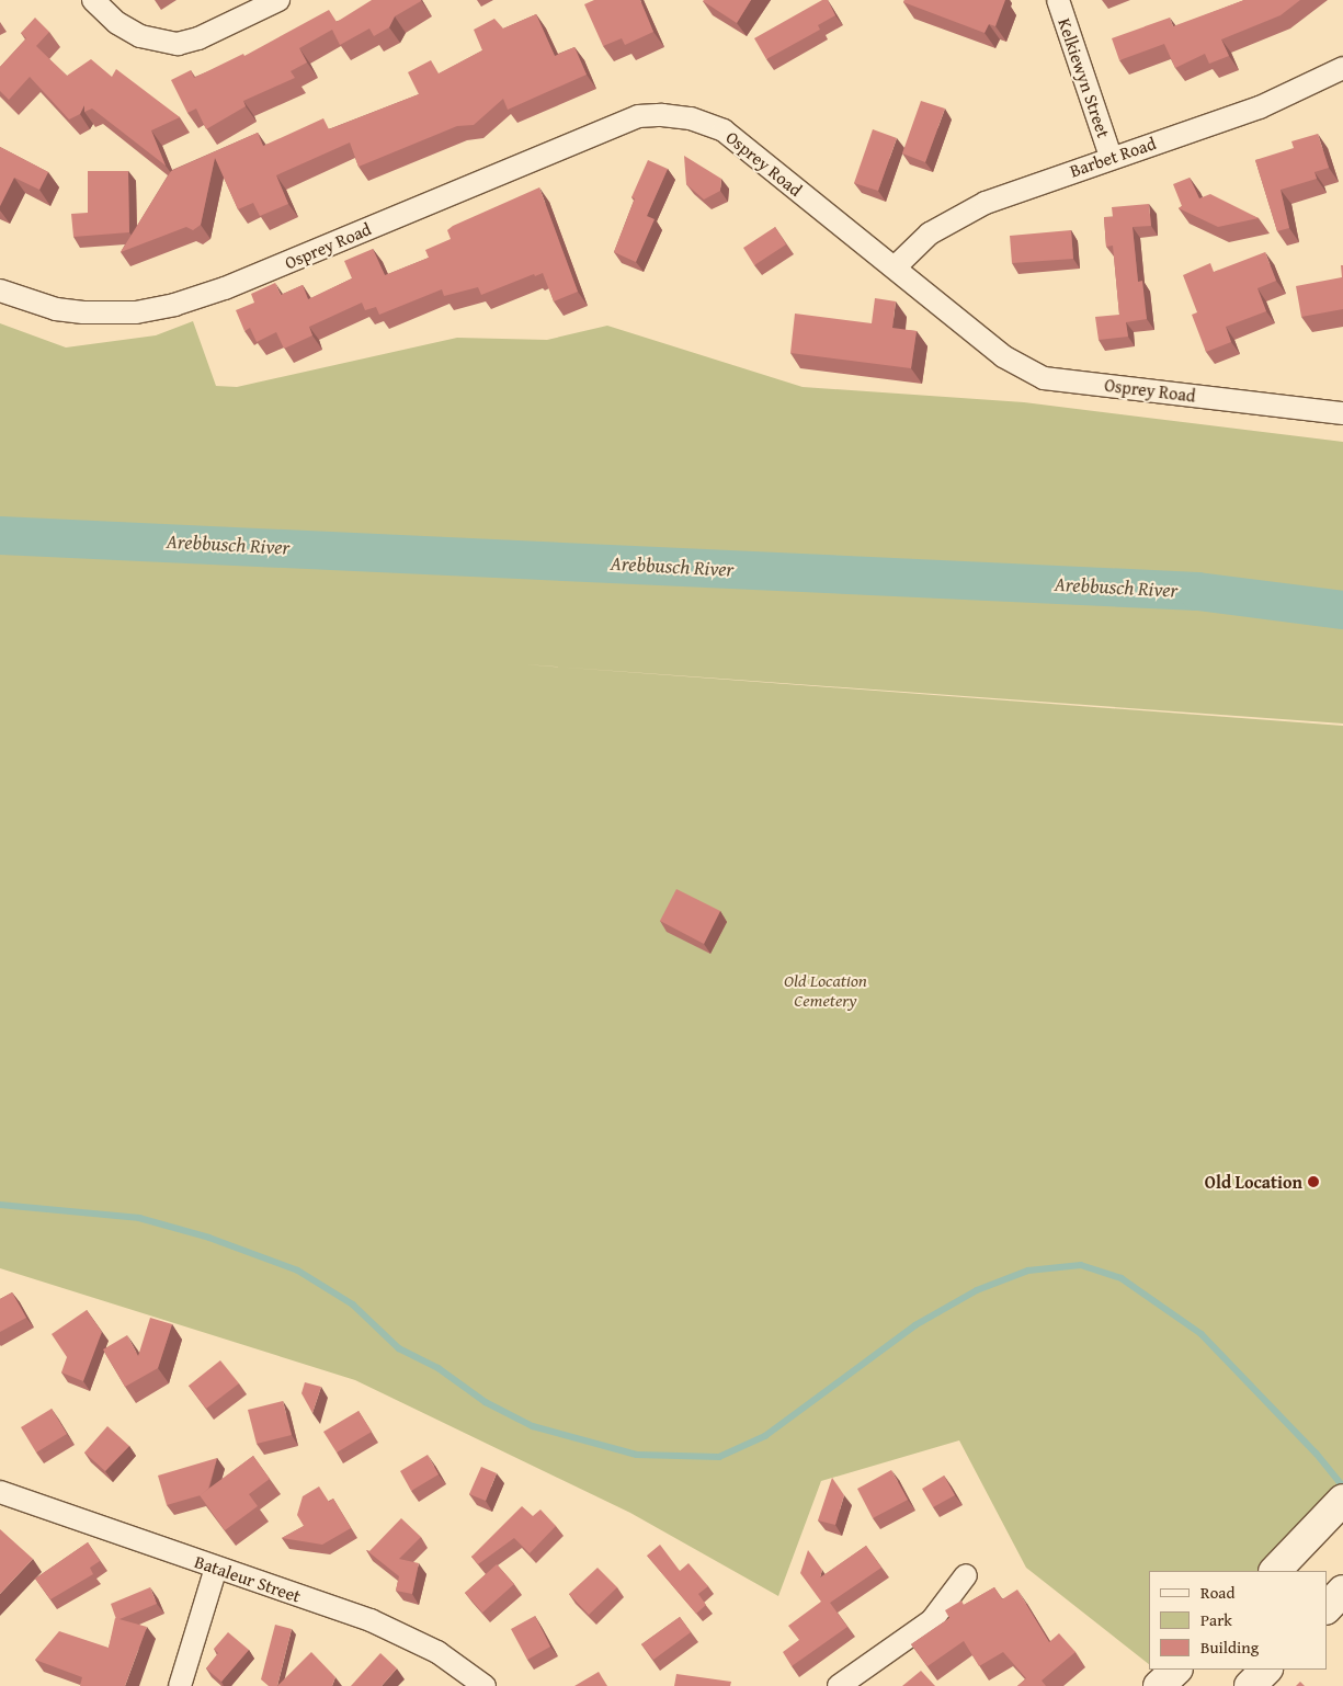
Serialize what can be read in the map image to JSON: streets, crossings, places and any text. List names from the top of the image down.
{
  "streets": {
    "street": [
      "Kelkiewyn Street",
      "Barbet Road",
      "Osprey Road",
      "Bataleur Street"
    ]
  },
  "crossings": [
    ["Kelkiewyn Street", "Barbet Road"],
    ["Barbet Road", "Osprey Road"]
  ],
  "water": ["Arebbusch River"],
  "parks": ["Old Location Cemetery"],
  "places": ["Old Location"],
  "legend": ["Road", "Park", "Building"]
}
